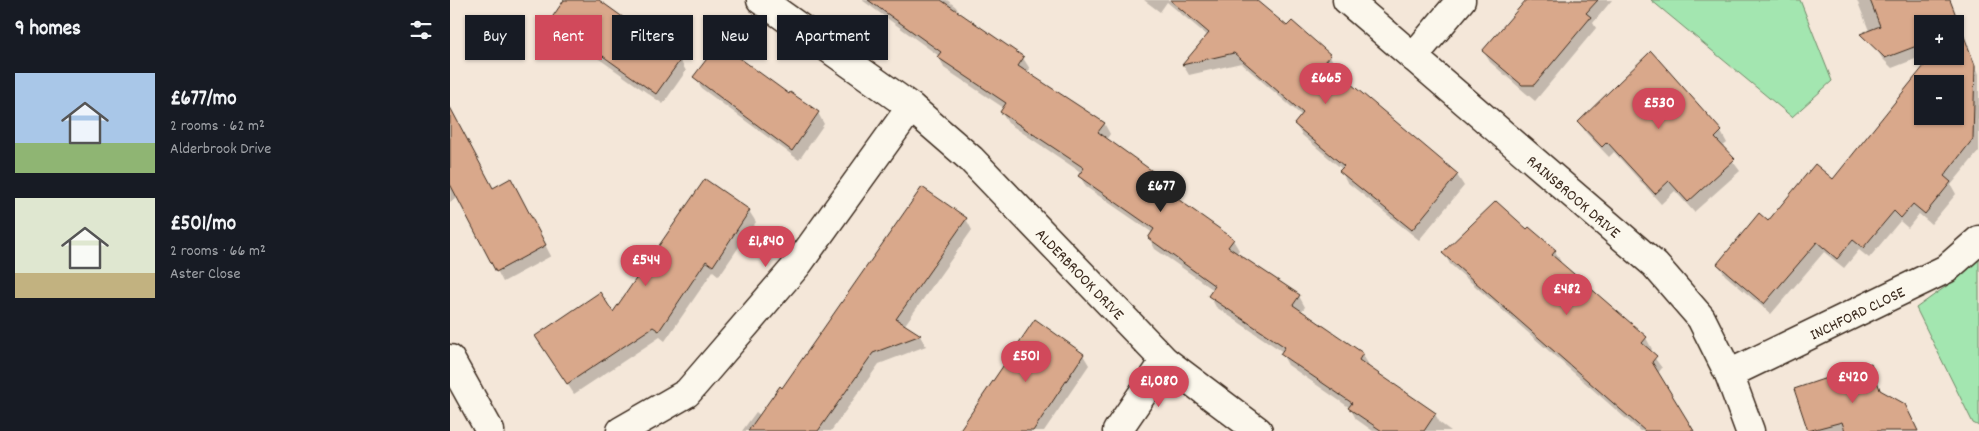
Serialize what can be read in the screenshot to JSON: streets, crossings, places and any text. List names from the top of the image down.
{
  "streets": {
    "street": ["RAINSBROOK DRIVE", "ALDERBROOK DRIVE", "INCHFORD CLOSE"]
  },
  "crossings": [
    ["RAINSBROOK DRIVE", "INCHFORD CLOSE"]
  ],
  "page": {
    "heading": "9 homes",
    "map_buttons": ["+", "−"],
    "chip": [
      "Buy",
      "Rent",
      "Filters",
      "New",
      "Apartment"
    ],
    "list": [
      {
        "name": "£677/mo",
        "note": "2 rooms · 62 m² · Alderbrook Drive"
      },
      {
        "name": "£501/mo",
        "note": "2 rooms · 66 m² · Aster Close"
      }
    ],
    "price": [
      "£665",
      "£530",
      "£677",
      "£1,840",
      "£544",
      "£482",
      "£501",
      "£420",
      "£1,080"
    ]
  }
}
